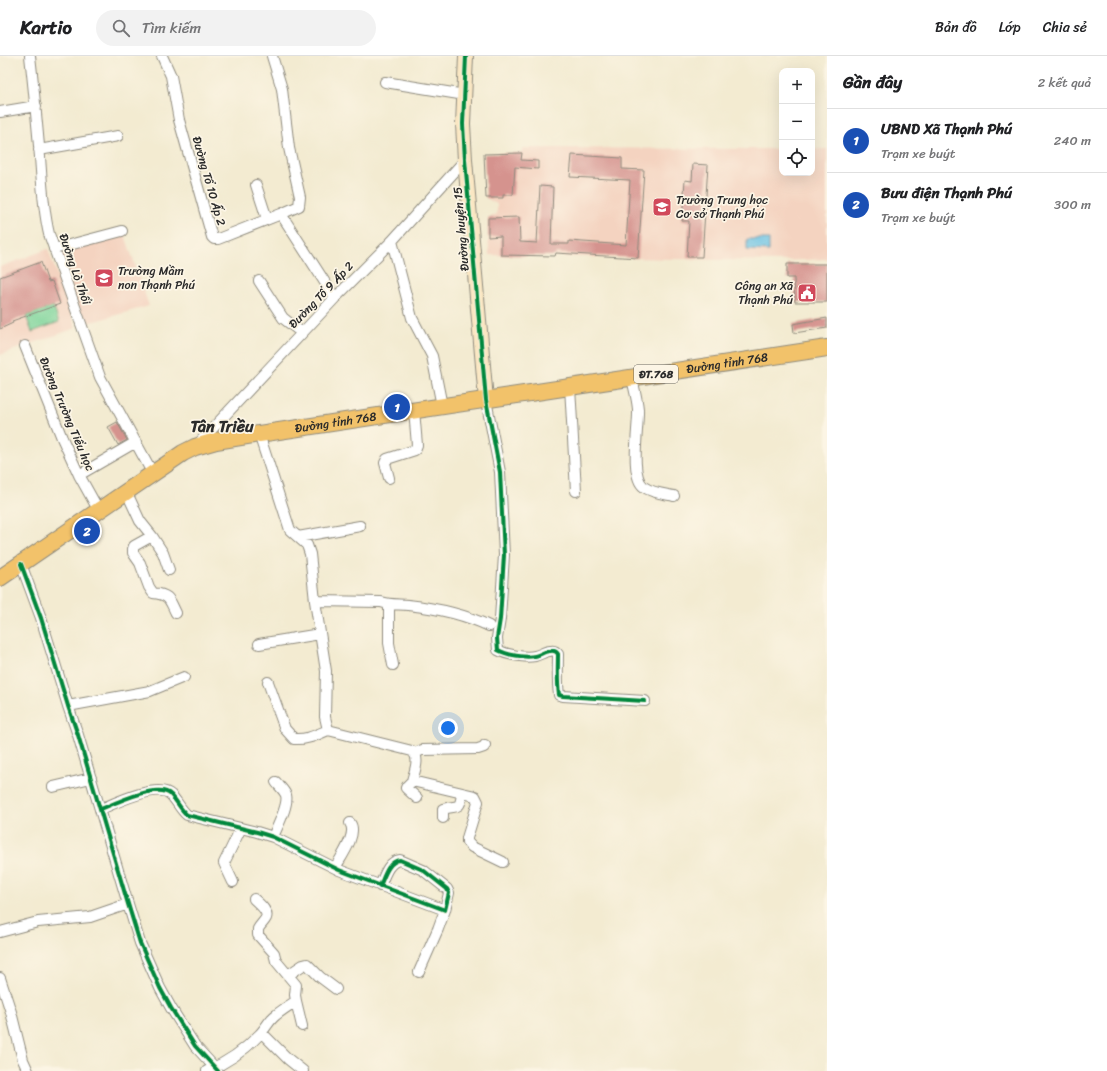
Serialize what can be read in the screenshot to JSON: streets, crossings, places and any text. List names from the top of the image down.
{
  "streets": {
    "main road": ["Đường tỉnh 768", "ĐT.768"],
    "street": [
      "Đường Tổ 10 Ấp 2",
      "Đường huyện 15",
      "Đường Lò Thổi",
      "Đường Tổ 9 Ấp 2",
      "Đường Trường Tiểu học"
    ]
  },
  "crossings": [
    ["Đường huyện 15", "Đường Tổ 9 Ấp 2"],
    ["Đường huyện 15", "Đường tỉnh 768"],
    ["Đường Lò Thổi", "Đường tỉnh 768"],
    ["Đường Tổ 9 Ấp 2", "Đường tỉnh 768"],
    ["Đường tỉnh 768", "Đường Trường Tiểu học"]
  ],
  "districts": ["Tân Triều"],
  "places": {
    "school or university": ["Trường Trung học Cơ sở Thạnh Phú", "Trường Mầm non Thạnh Phú"],
    "public building": ["Công an Xã Thạnh Phú"]
  },
  "page": {
    "header": "Kartio",
    "search": "Tìm kiếm",
    "nav": ["Bản đồ", "Lớp", "Chia sẻ"],
    "heading": ["Gần đây", "2 kết quả"],
    "map_buttons": ["+", "−"],
    "list": [
      {
        "mark": "1",
        "name": "UBND Xã Thạnh Phú",
        "note": "Trạm xe buýt",
        "value": "240 m"
      },
      {
        "mark": "2",
        "name": "Bưu điện Thạnh Phú",
        "note": "Trạm xe buýt",
        "value": "300 m"
      }
    ],
    "pins": ["1", "2"]
  }
}
